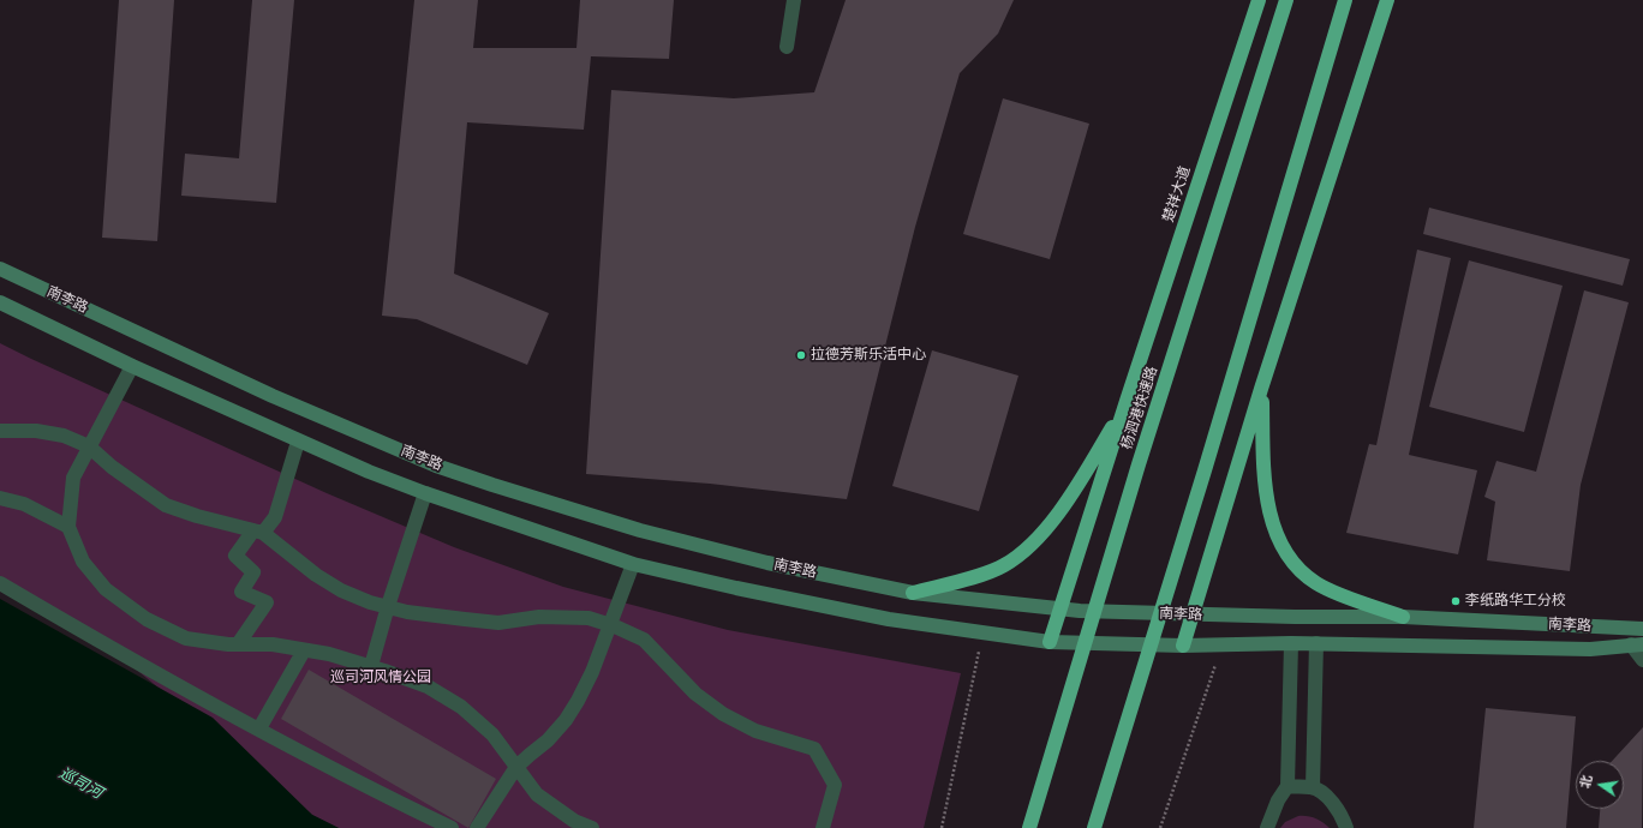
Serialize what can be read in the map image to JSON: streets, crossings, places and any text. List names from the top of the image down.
{
  "streets": {
    "highway": ["楚祥大道", "杨泗港快速路"],
    "main road": ["南李路"]
  },
  "water": ["巡司河"],
  "parks": ["巡司河风情公园"],
  "places": ["拉德芳斯乐活中心", "李纸路华工分校"],
  "north": "left"
}
